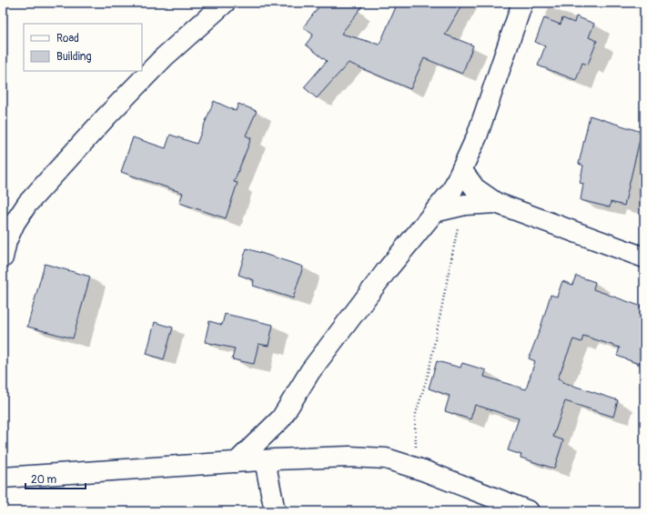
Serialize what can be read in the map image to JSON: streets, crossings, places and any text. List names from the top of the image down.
{
  "legend": ["Road", "Building"],
  "scale_bar": "20 m"
}
